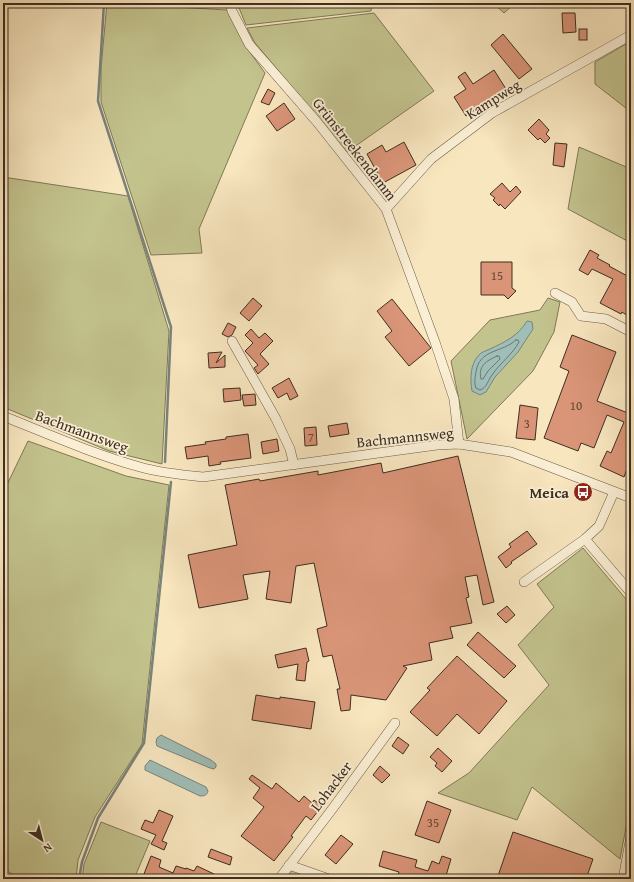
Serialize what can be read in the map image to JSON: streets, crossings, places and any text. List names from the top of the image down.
{
  "streets": {
    "street": [
      "Kampweg",
      "Grünstreekendamm",
      "Bachmannsweg",
      "Lohacker"
    ]
  },
  "crossings": [
    ["Kampweg", "Grünstreekendamm"],
    ["Grünstreekendamm", "Bachmannsweg"]
  ],
  "places": {
    "bus stop": ["Meica"]
  },
  "house_numbers": [
    "15",
    "10",
    "3",
    "7",
    "35"
  ],
  "north": "bottom right"
}
